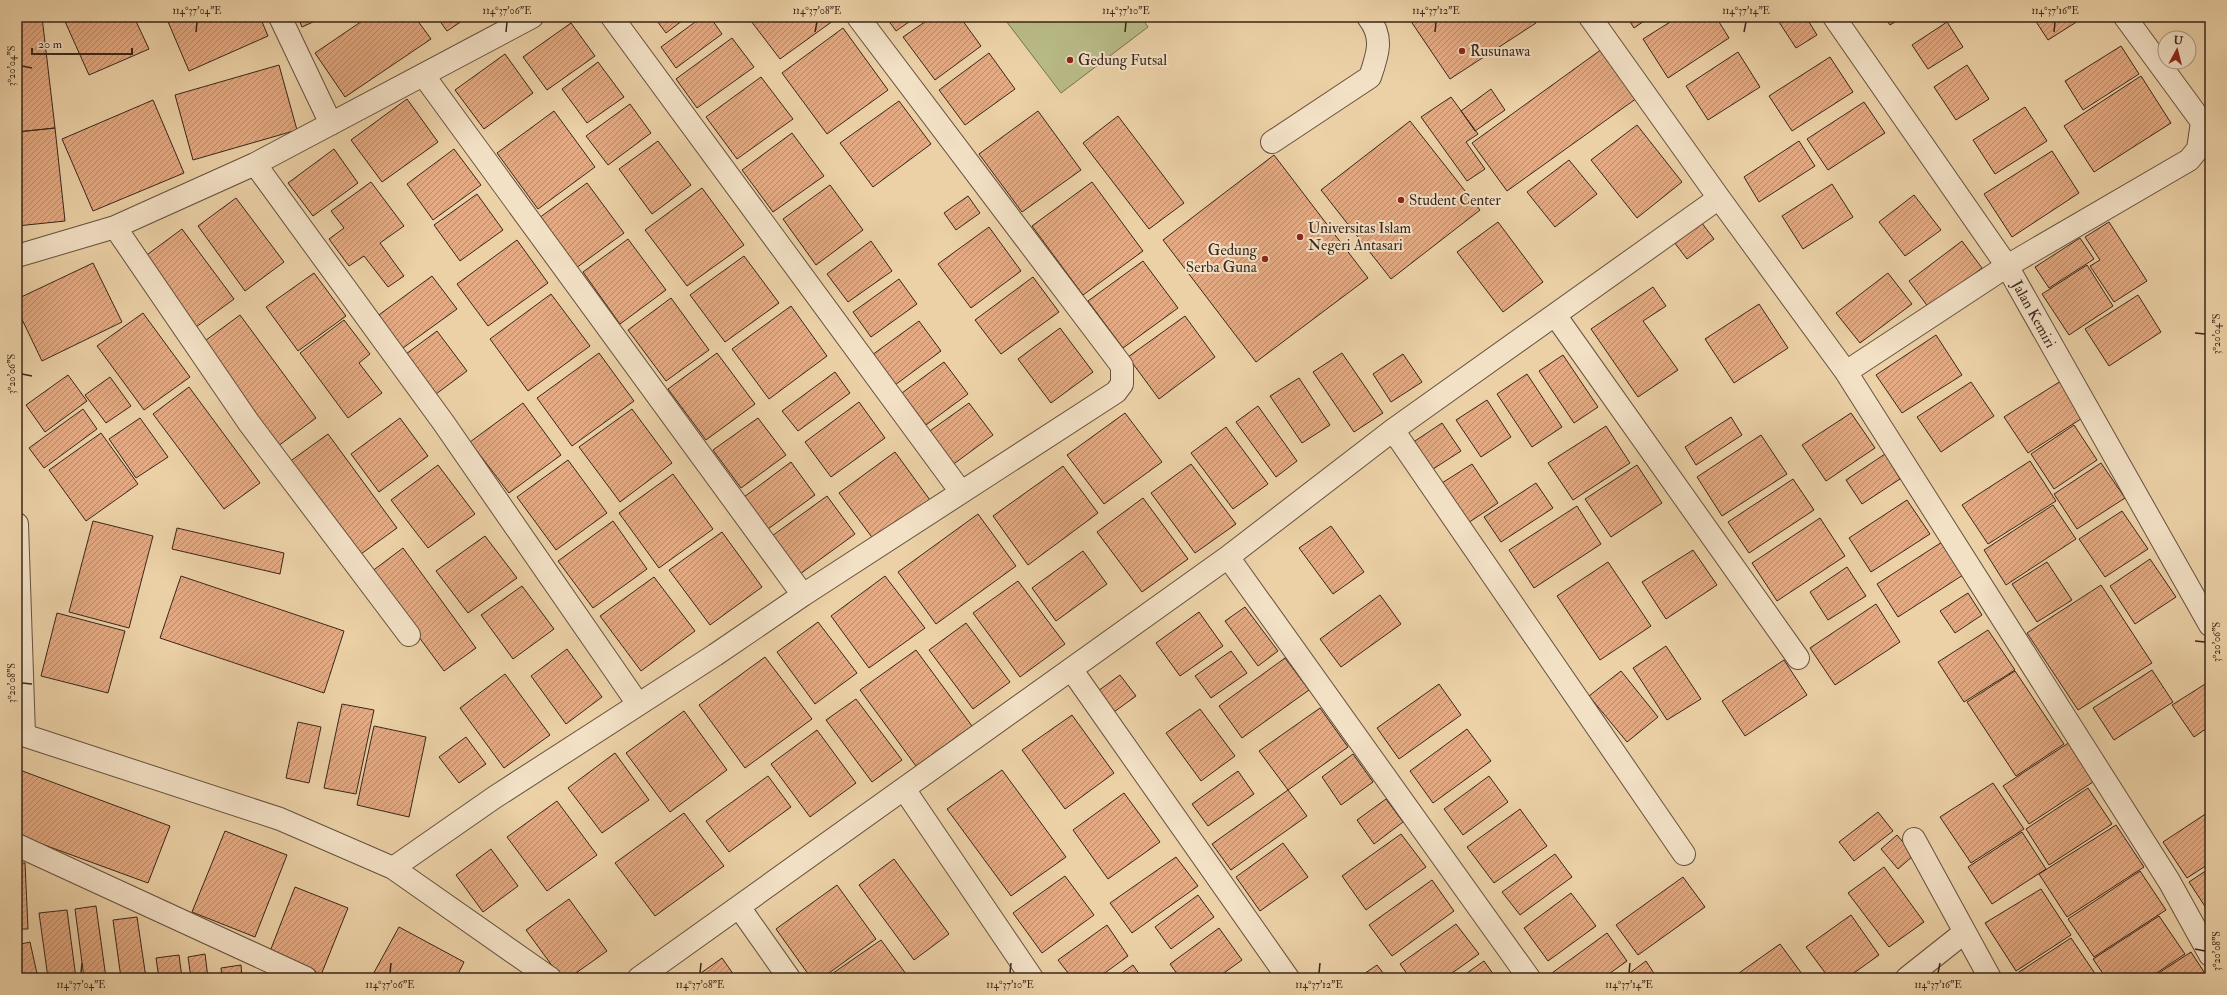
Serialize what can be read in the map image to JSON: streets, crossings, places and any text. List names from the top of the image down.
{
  "streets": {
    "street": ["Jalan Kemiri"]
  },
  "places": [
    "Rusunawa",
    "Gedung Futsal",
    "Student Center",
    "Universitas Islam Negeri Antasari",
    "Gedung Serba Guna"
  ],
  "scale_bar": "20 m",
  "north": "top",
  "coordinates": [
    "114°37'04\"E",
    "114°37'06\"E",
    "114°37'08\"E",
    "114°37'10\"E",
    "114°37'12\"E",
    "114°37'14\"E",
    "114°37'16\"E",
    "3°20'04\"S",
    "3°20'06\"S",
    "3°20'08\"S"
  ]
}
